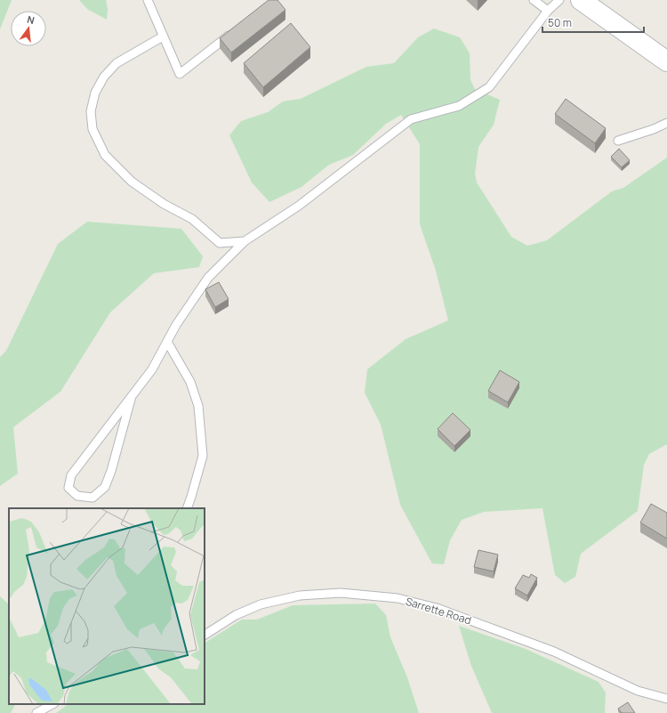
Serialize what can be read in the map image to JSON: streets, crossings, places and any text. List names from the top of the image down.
{
  "streets": {
    "lane": ["Sarrette Road"]
  },
  "scale_bar": "50 m",
  "north": "top"
}
